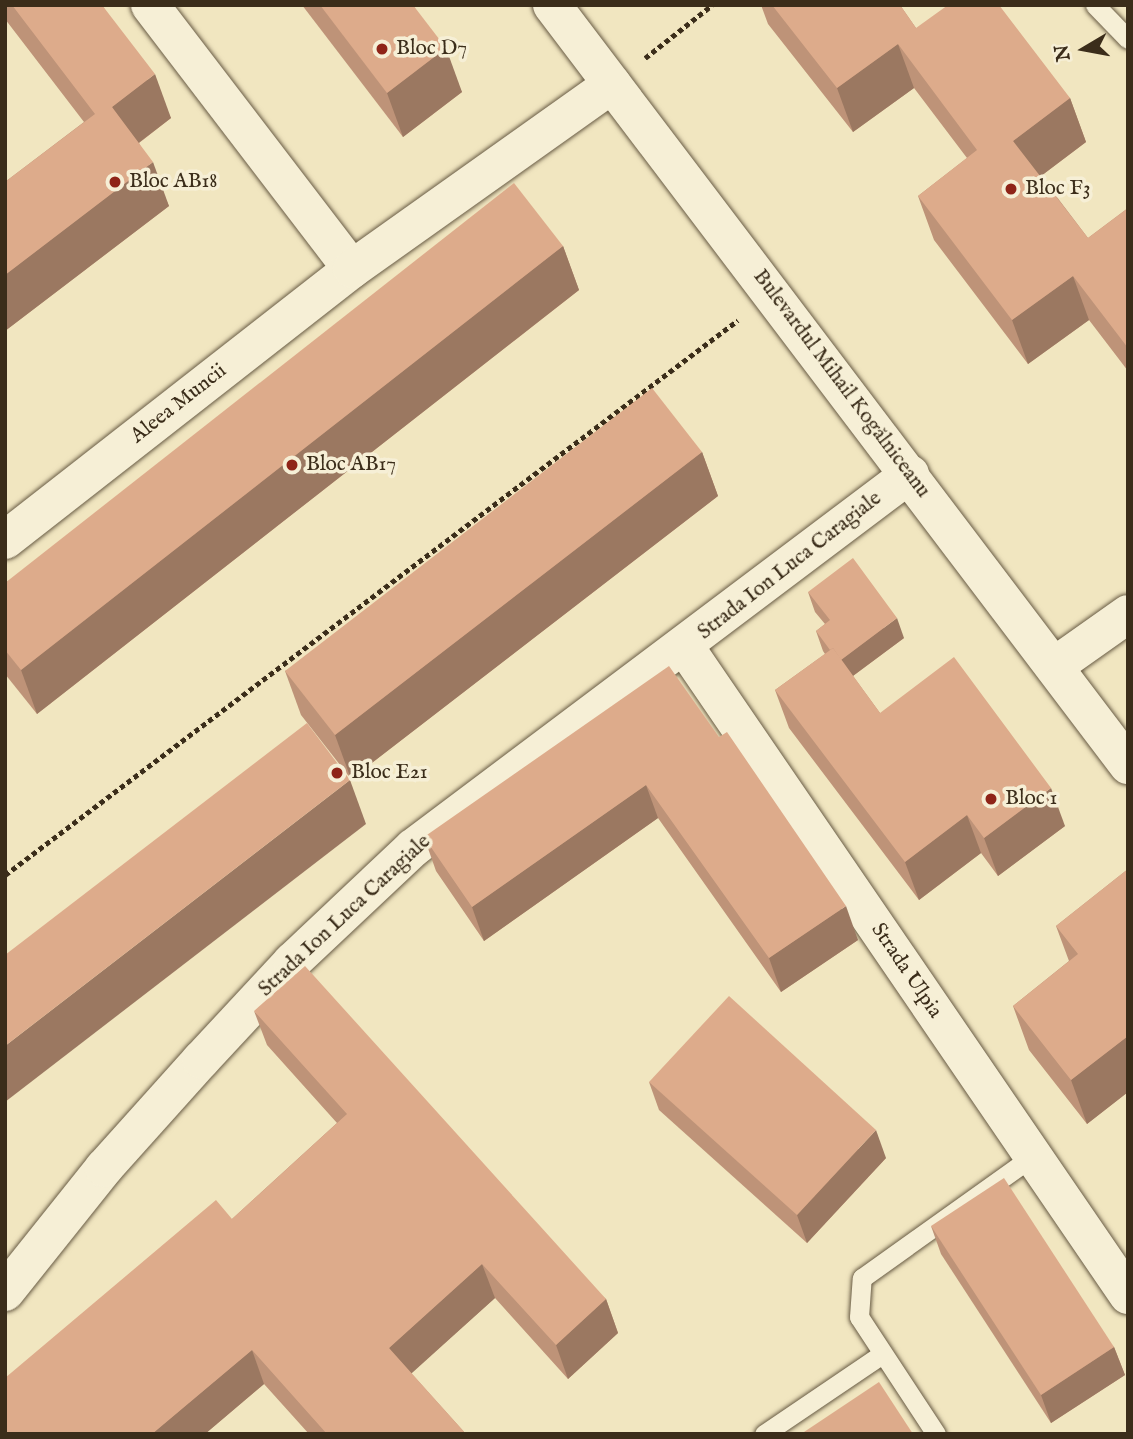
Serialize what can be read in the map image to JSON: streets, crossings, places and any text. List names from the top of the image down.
{
  "streets": {
    "street": [
      "Bulevardul Mihail Kogălniceanu",
      "Aleea Muncii",
      "Strada Ion Luca Caragiale",
      "Strada Ulpia"
    ]
  },
  "crossings": [
    ["Bulevardul Mihail Kogălniceanu", "Aleea Muncii"],
    ["Bulevardul Mihail Kogălniceanu", "Strada Ion Luca Caragiale"],
    ["Strada Ion Luca Caragiale", "Strada Ulpia"]
  ],
  "places": [
    "Bloc D7",
    "Bloc AB18",
    "Bloc F3",
    "Bloc AB17",
    "Bloc E21",
    "Bloc 1"
  ],
  "north": "left"
}
